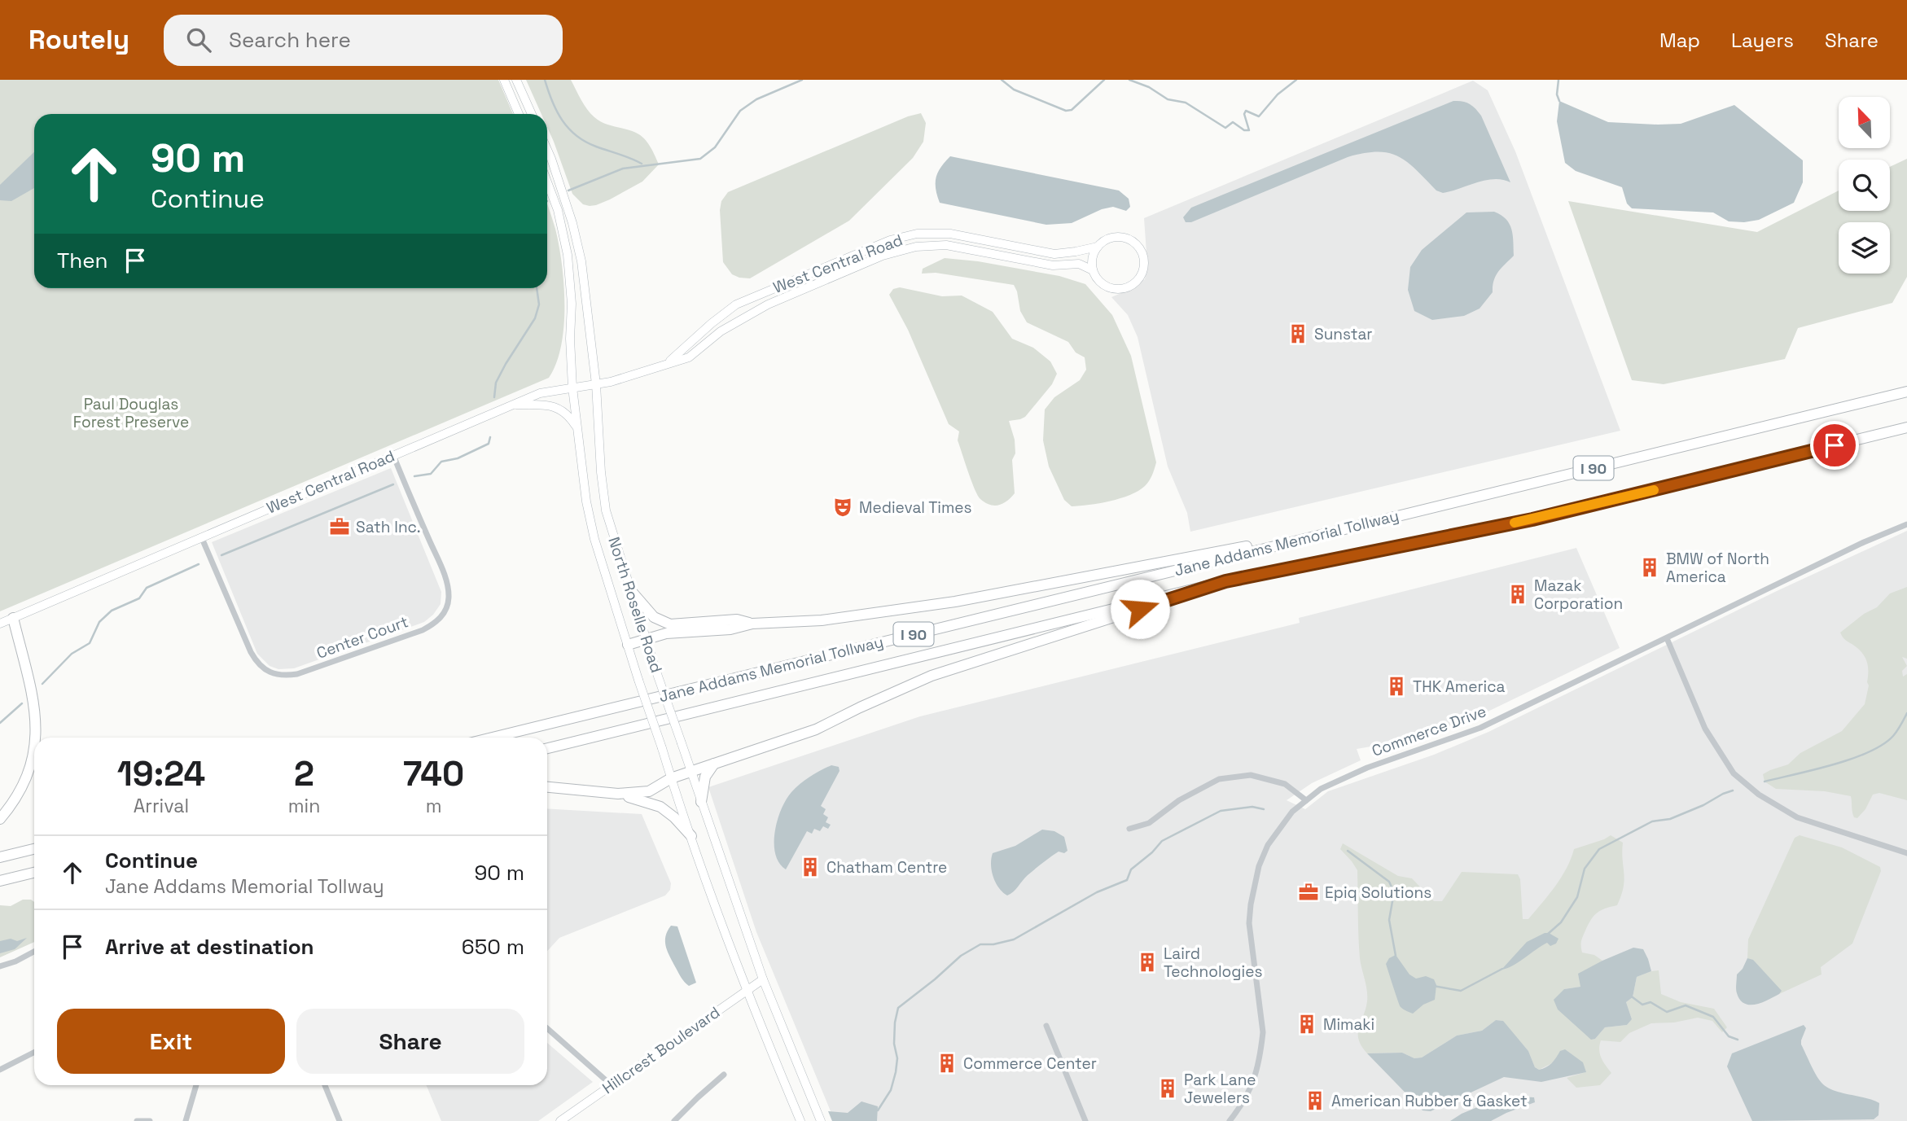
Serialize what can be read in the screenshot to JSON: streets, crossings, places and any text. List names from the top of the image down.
{
  "streets": {
    "highway": ["I 90", "Jane Addams Memorial Tollway"],
    "main road": ["West Central Road", "North Roselle Road", "Hillcrest Boulevard"],
    "street": ["Center Court", "Commerce Drive"]
  },
  "crossings": [
    ["West Central Road", "North Roselle Road"],
    ["West Central Road", "Center Court"],
    ["North Roselle Road", "Hillcrest Boulevard"]
  ],
  "parks": ["Paul Douglas Forest Preserve"],
  "places": {
    "building": [
      "Sunstar",
      "BMW of North America",
      "Mazak Corporation",
      "THK America",
      "Chatham Centre",
      "Laird Technologies",
      "Mimaki",
      "Commerce Center",
      "Park Lane Jewelers",
      "American Rubber & Gasket"
    ],
    "theatre": ["Medieval Times"],
    "office": ["Sath Inc.", "Epiq Solutions"]
  },
  "north": "top left",
  "page": {
    "header": "Routely",
    "search": "Search here",
    "nav": ["Map", "Layers", "Share"],
    "turn": ["90 m", "Continue"],
    "then": "Then",
    "eta": [
      "19:24",
      "Arrival",
      "2",
      "min",
      "740",
      "m"
    ],
    "list": [
      {
        "name": "Continue",
        "note": "Jane Addams Memorial Tollway",
        "value": "90 m"
      },
      {
        "name": "Arrive at destination",
        "value": "650 m"
      }
    ],
    "buttons": ["Exit", "Share"]
  }
}
